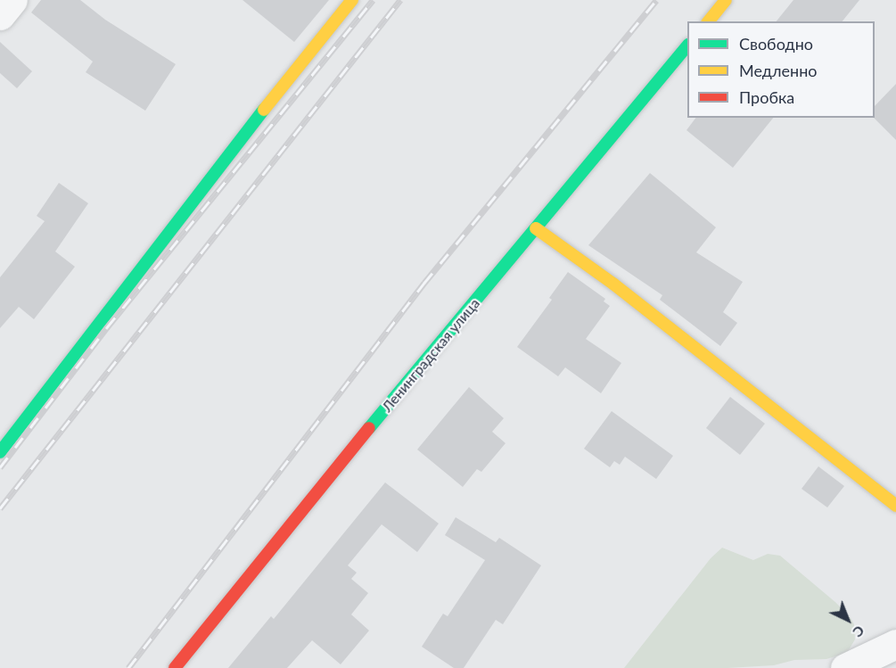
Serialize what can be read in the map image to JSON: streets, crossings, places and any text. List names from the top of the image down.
{
  "streets": {
    "street": ["Ленинградская улица"]
  },
  "legend": ["Свободно", "Медленно", "Пробка"],
  "north": "bottom right"
}
